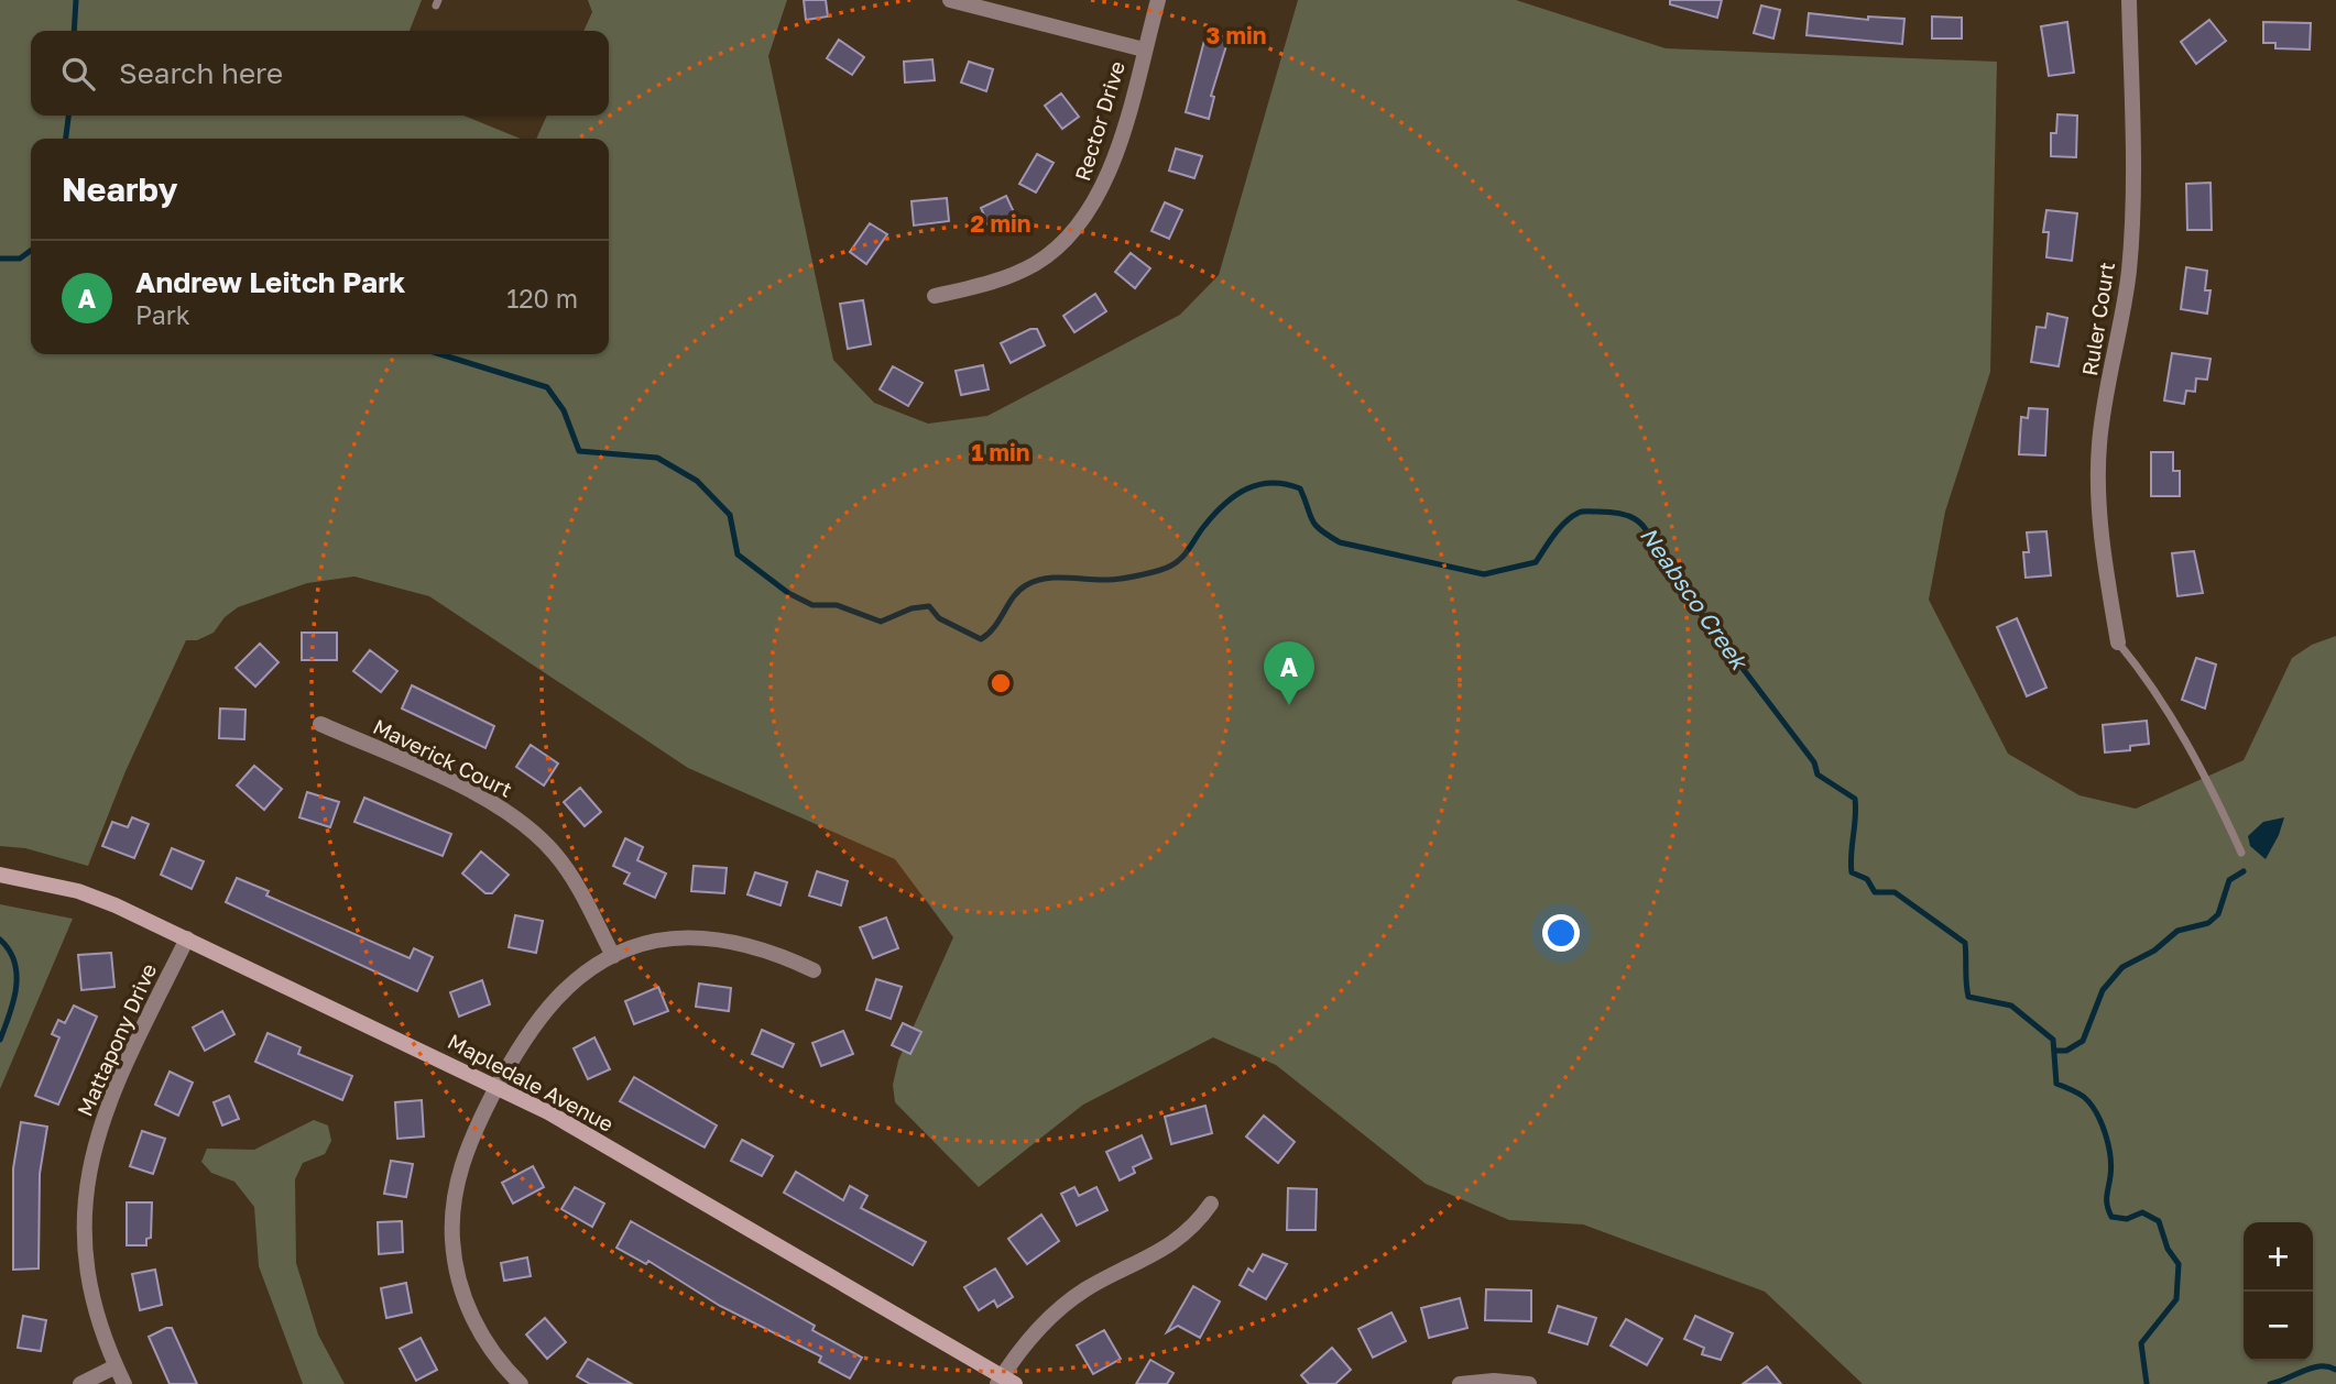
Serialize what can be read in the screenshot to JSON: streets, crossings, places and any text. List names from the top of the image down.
{
  "streets": {
    "street": [
      "Rector Drive",
      "Ruler Court",
      "Maverick Court",
      "Mattapony Drive",
      "Mapledale Avenue"
    ]
  },
  "crossings": [
    ["Mattapony Drive", "Mapledale Avenue"]
  ],
  "water": ["Neabsco Creek"],
  "page": {
    "search": "Search here",
    "heading": "Nearby",
    "list": [
      {
        "mark": "A",
        "name": "Andrew Leitch Park",
        "note": "Park",
        "value": "120 m"
      }
    ],
    "pins": "A",
    "map_buttons": ["+", "−"]
  },
  "rings": ["3 min", "2 min", "1 min"]
}
